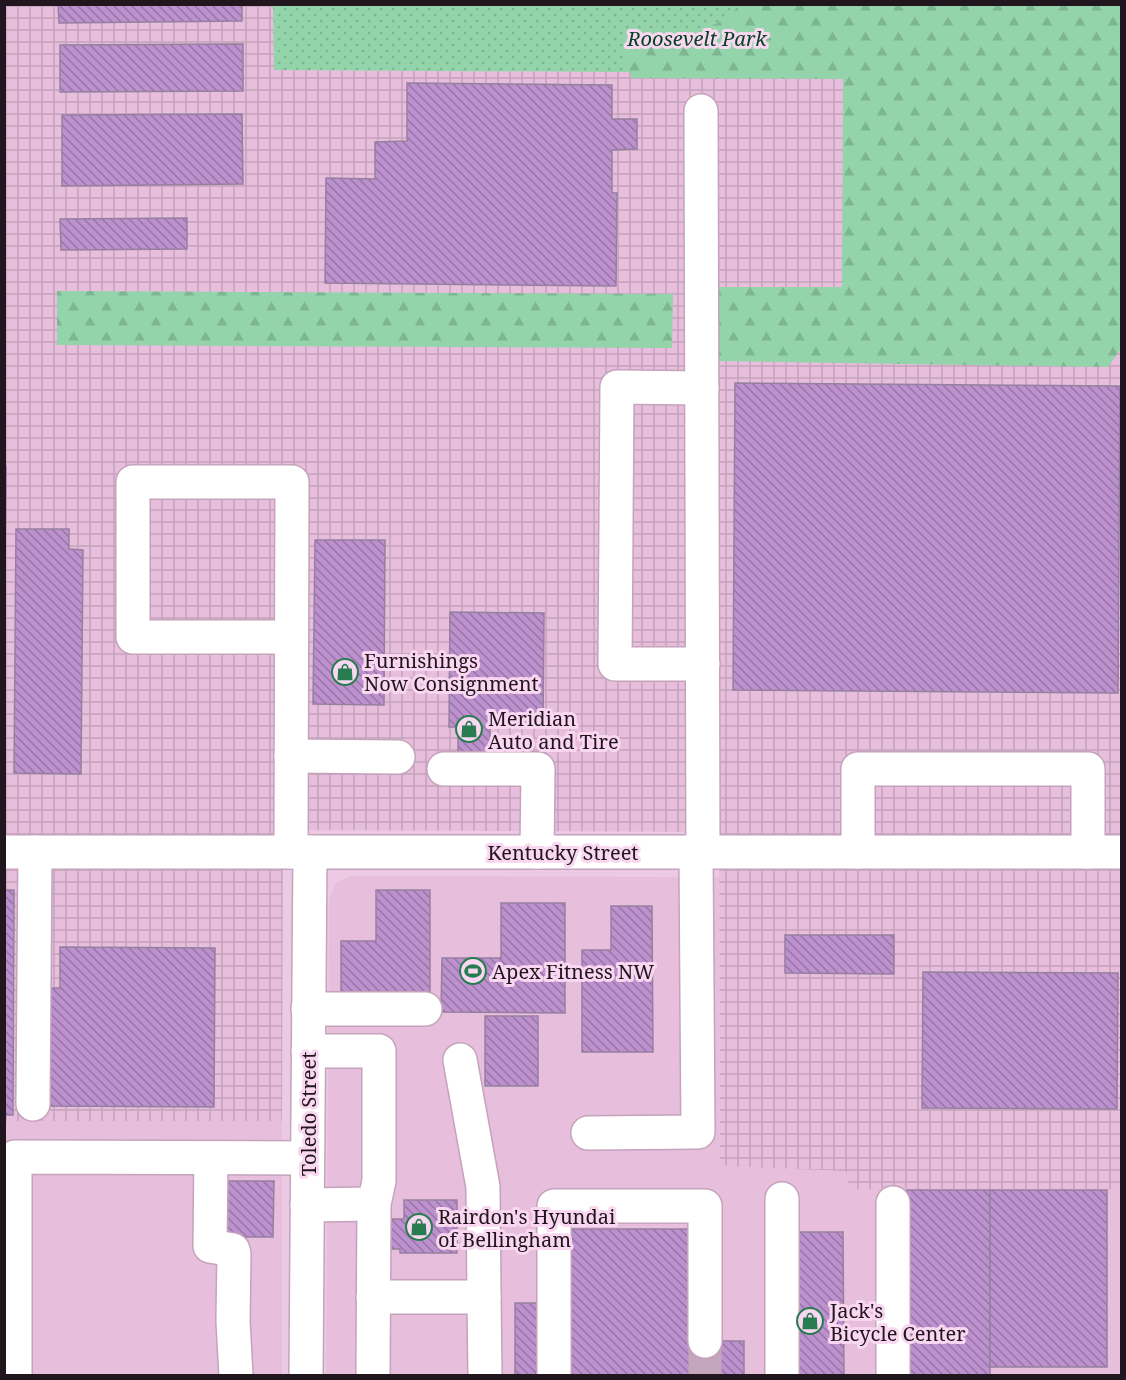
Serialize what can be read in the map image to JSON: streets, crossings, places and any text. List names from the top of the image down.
{
  "streets": {
    "street": ["Kentucky Street", "Toledo Street"]
  },
  "crossings": [
    ["Kentucky Street", "Toledo Street"]
  ],
  "parks": ["Roosevelt Park"],
  "places": {
    "shop": [
      "Furnishings Now Consignment",
      "Meridian Auto and Tire",
      "Rairdon's Hyundai of Bellingham",
      "Jack's Bicycle Center"
    ],
    "sports": ["Apex Fitness NW"]
  }
}
